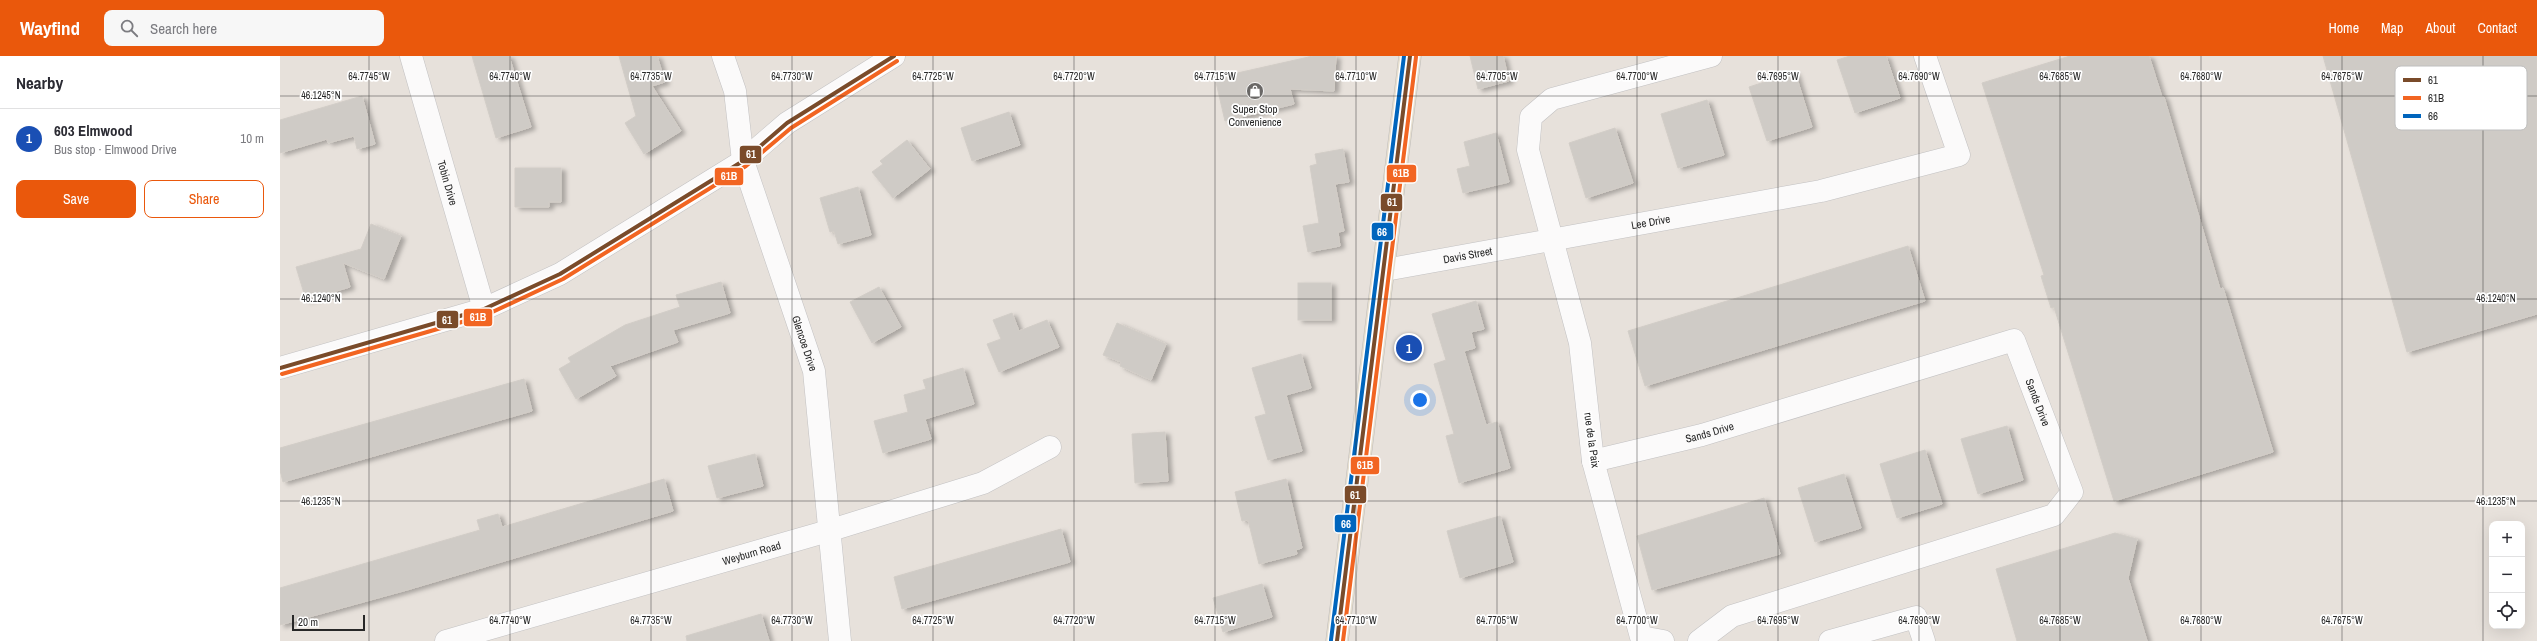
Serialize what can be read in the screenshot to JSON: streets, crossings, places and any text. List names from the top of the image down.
{
  "streets": {
    "street": [
      "Tobin Drive",
      "Lee Drive",
      "Davis Street",
      "Glencoe Drive",
      "Sands Drive",
      "rue de la Paix",
      "Weyburn Road"
    ]
  },
  "crossings": [
    ["Lee Drive", "Davis Street"],
    ["Lee Drive", "rue de la Paix"],
    ["Davis Street", "rue de la Paix"],
    ["Glencoe Drive", "Weyburn Road"],
    ["Sands Drive", "rue de la Paix"]
  ],
  "places": {
    "shop": ["Super Stop Convenience"]
  },
  "lines": ["transit line 61", "transit line 66", "transit line 61B"],
  "legend": ["61", "61B", "66"],
  "scale_bar": "20 m",
  "page": {
    "header": "Wayfind",
    "search": "Search here",
    "nav": [
      "Home",
      "Map",
      "About",
      "Contact"
    ],
    "heading": "Nearby",
    "list": [
      {
        "mark": "1",
        "name": "603 Elmwood",
        "note": "Bus stop · Elmwood Drive",
        "value": "10 m"
      }
    ],
    "buttons": ["Save", "Share"],
    "pins": "1",
    "map_buttons": ["+", "−"],
    "scale": "20 m"
  },
  "coordinates": [
    "64.7745°W",
    "64.7740°W",
    "64.7735°W",
    "64.7730°W",
    "64.7725°W",
    "64.7720°W",
    "64.7715°W",
    "64.7710°W",
    "64.7705°W",
    "64.7700°W",
    "64.7695°W",
    "64.7690°W",
    "64.7685°W",
    "64.7680°W",
    "64.7675°W",
    "46.1245°N",
    "46.1240°N",
    "46.1235°N"
  ]
}
